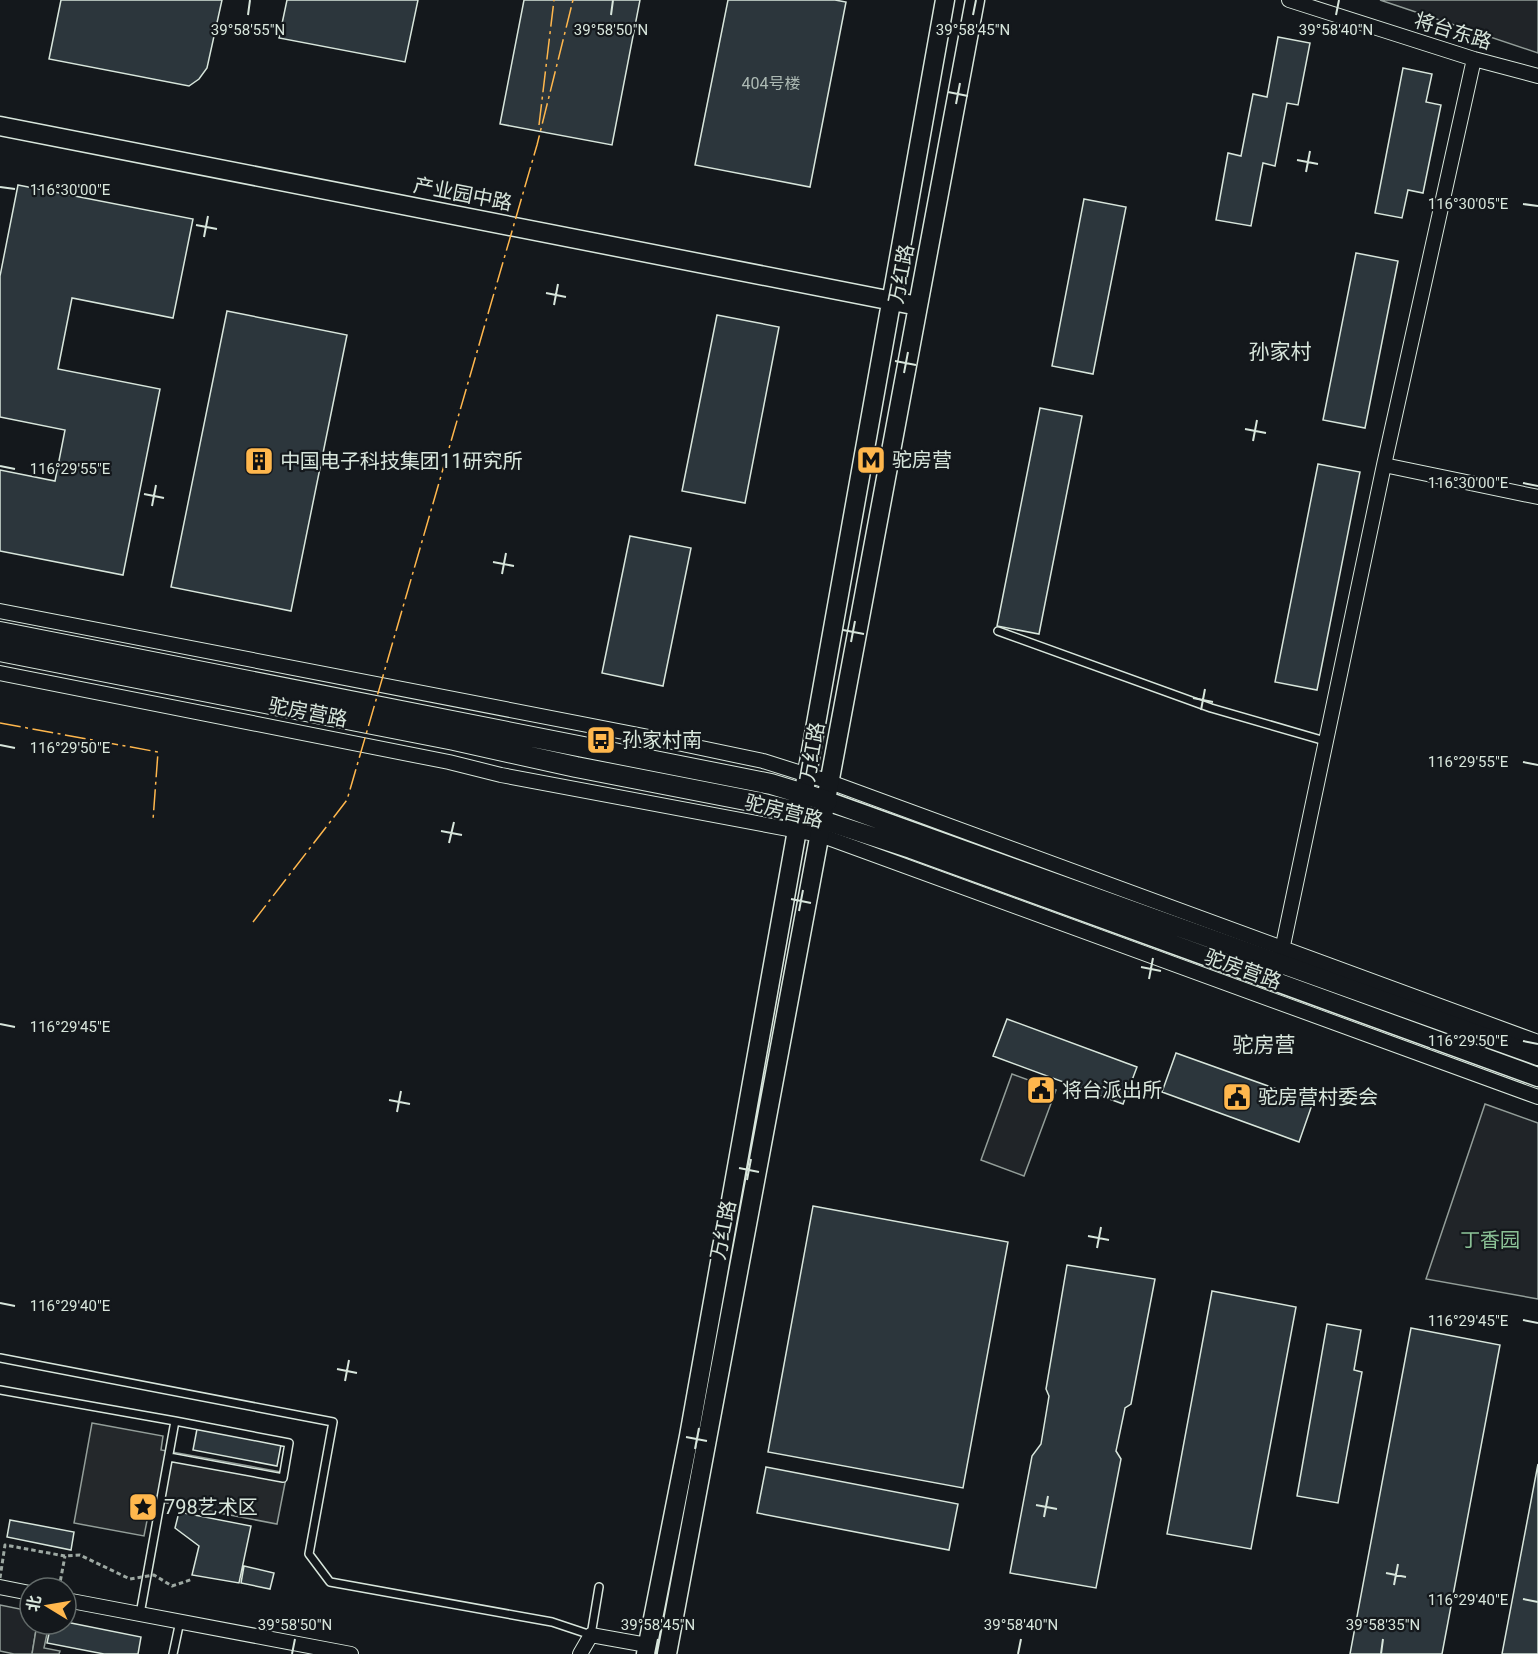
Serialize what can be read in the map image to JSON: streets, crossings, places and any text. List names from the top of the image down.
{
  "streets": {
    "main road": ["驼房营路"],
    "street": ["将台东路", "产业园中路", "万红路"]
  },
  "crossings": [
    ["产业园中路", "万红路"],
    ["万红路", "驼房营路"]
  ],
  "districts": ["孙家村", "驼房营"],
  "parks": ["丁香园"],
  "places": {
    "metro station": ["驼房营"],
    "building": ["中国电子科技集团11研究所"],
    "bus stop": ["孙家村南"],
    "public building": ["将台派出所", "驼房营村委会"],
    "place": ["798艺术区"]
  },
  "house_numbers": ["404号楼"],
  "north": "left",
  "coordinates": [
    "39°58'55\"N",
    "39°58'50\"N",
    "39°58'45\"N",
    "39°58'40\"N",
    "116°30'00\"E",
    "116°30'05\"E",
    "116°29'55\"E",
    "116°29'50\"E",
    "116°29'45\"E",
    "116°29'40\"E",
    "39°58'35\"N"
  ]
}
